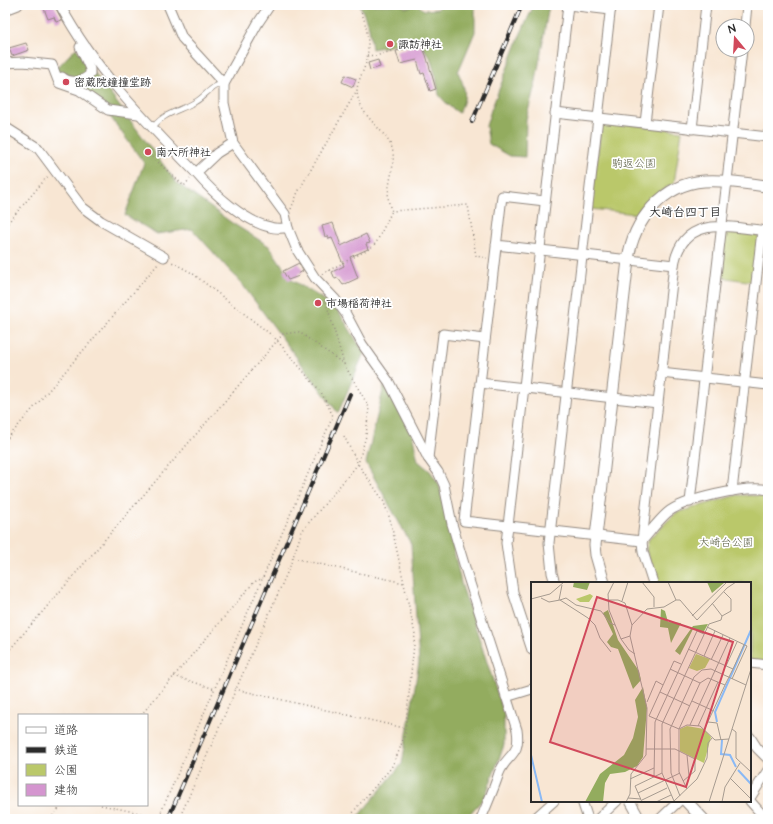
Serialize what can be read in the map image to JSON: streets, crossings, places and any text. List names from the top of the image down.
{
  "districts": ["大崎台四丁目"],
  "parks": ["駒返公園", "大崎台公園"],
  "places": [
    "諏訪神社",
    "密蔵院鐘撞堂跡",
    "南六所神社",
    "市場稲荷神社"
  ],
  "legend": [
    "道路",
    "鉄道",
    "公園",
    "建物"
  ],
  "north": "top"
}
